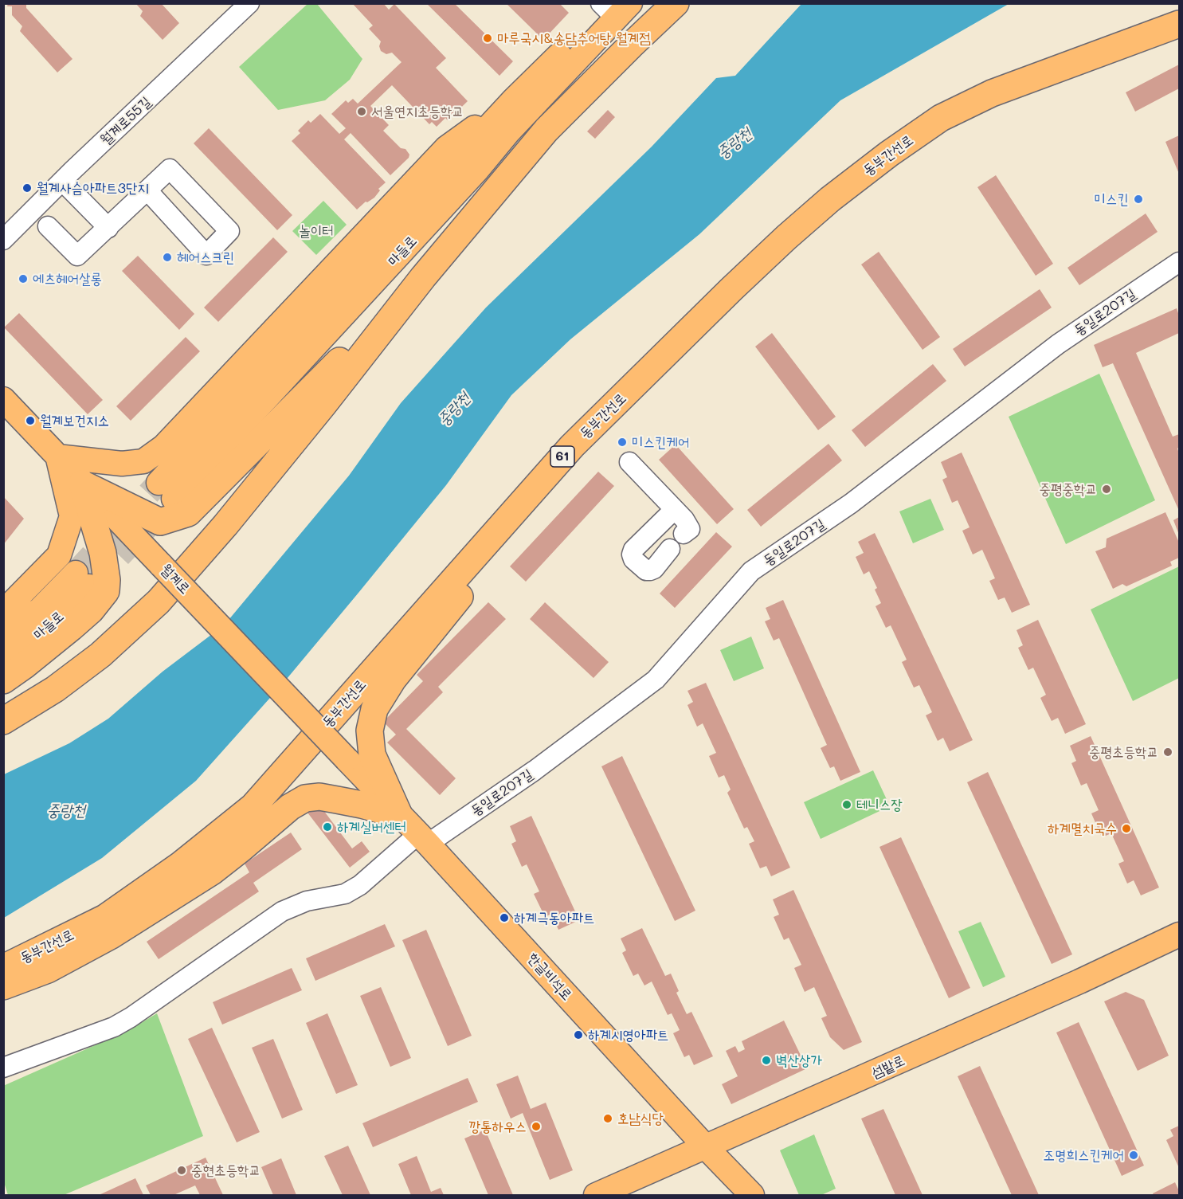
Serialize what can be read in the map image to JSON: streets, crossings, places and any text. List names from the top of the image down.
{
  "streets": {
    "highway": ["동부간선로", "61"],
    "main road": [
      "마들로",
      "월계로",
      "한글비석로",
      "섬밭로"
    ],
    "street": ["월계로55길", "동일로207길"]
  },
  "crossings": [
    ["동일로207길", "한글비석로"],
    ["월계로", "한글비석로"],
    ["한글비석로", "섬밭로"]
  ],
  "water": ["중랑천"],
  "parks": ["놀이터"],
  "places": [
    "마루국시&송담추어탕 월계점",
    "서울연지초등학교",
    "월계사슴아파트3단지",
    "미스킨",
    "헤어스크린",
    "에츠헤어살롱",
    "월계보건지소",
    "미스킨케어",
    "중평중학교",
    "중평초등학교",
    "테니스장",
    "하계실버센터",
    "하계멸치국수",
    "하계극동아파트",
    "하계시영아파트",
    "벽산상가",
    "호남식당",
    "깡통하우스",
    "조명희스킨케어",
    "중현초등학교"
  ]
}
